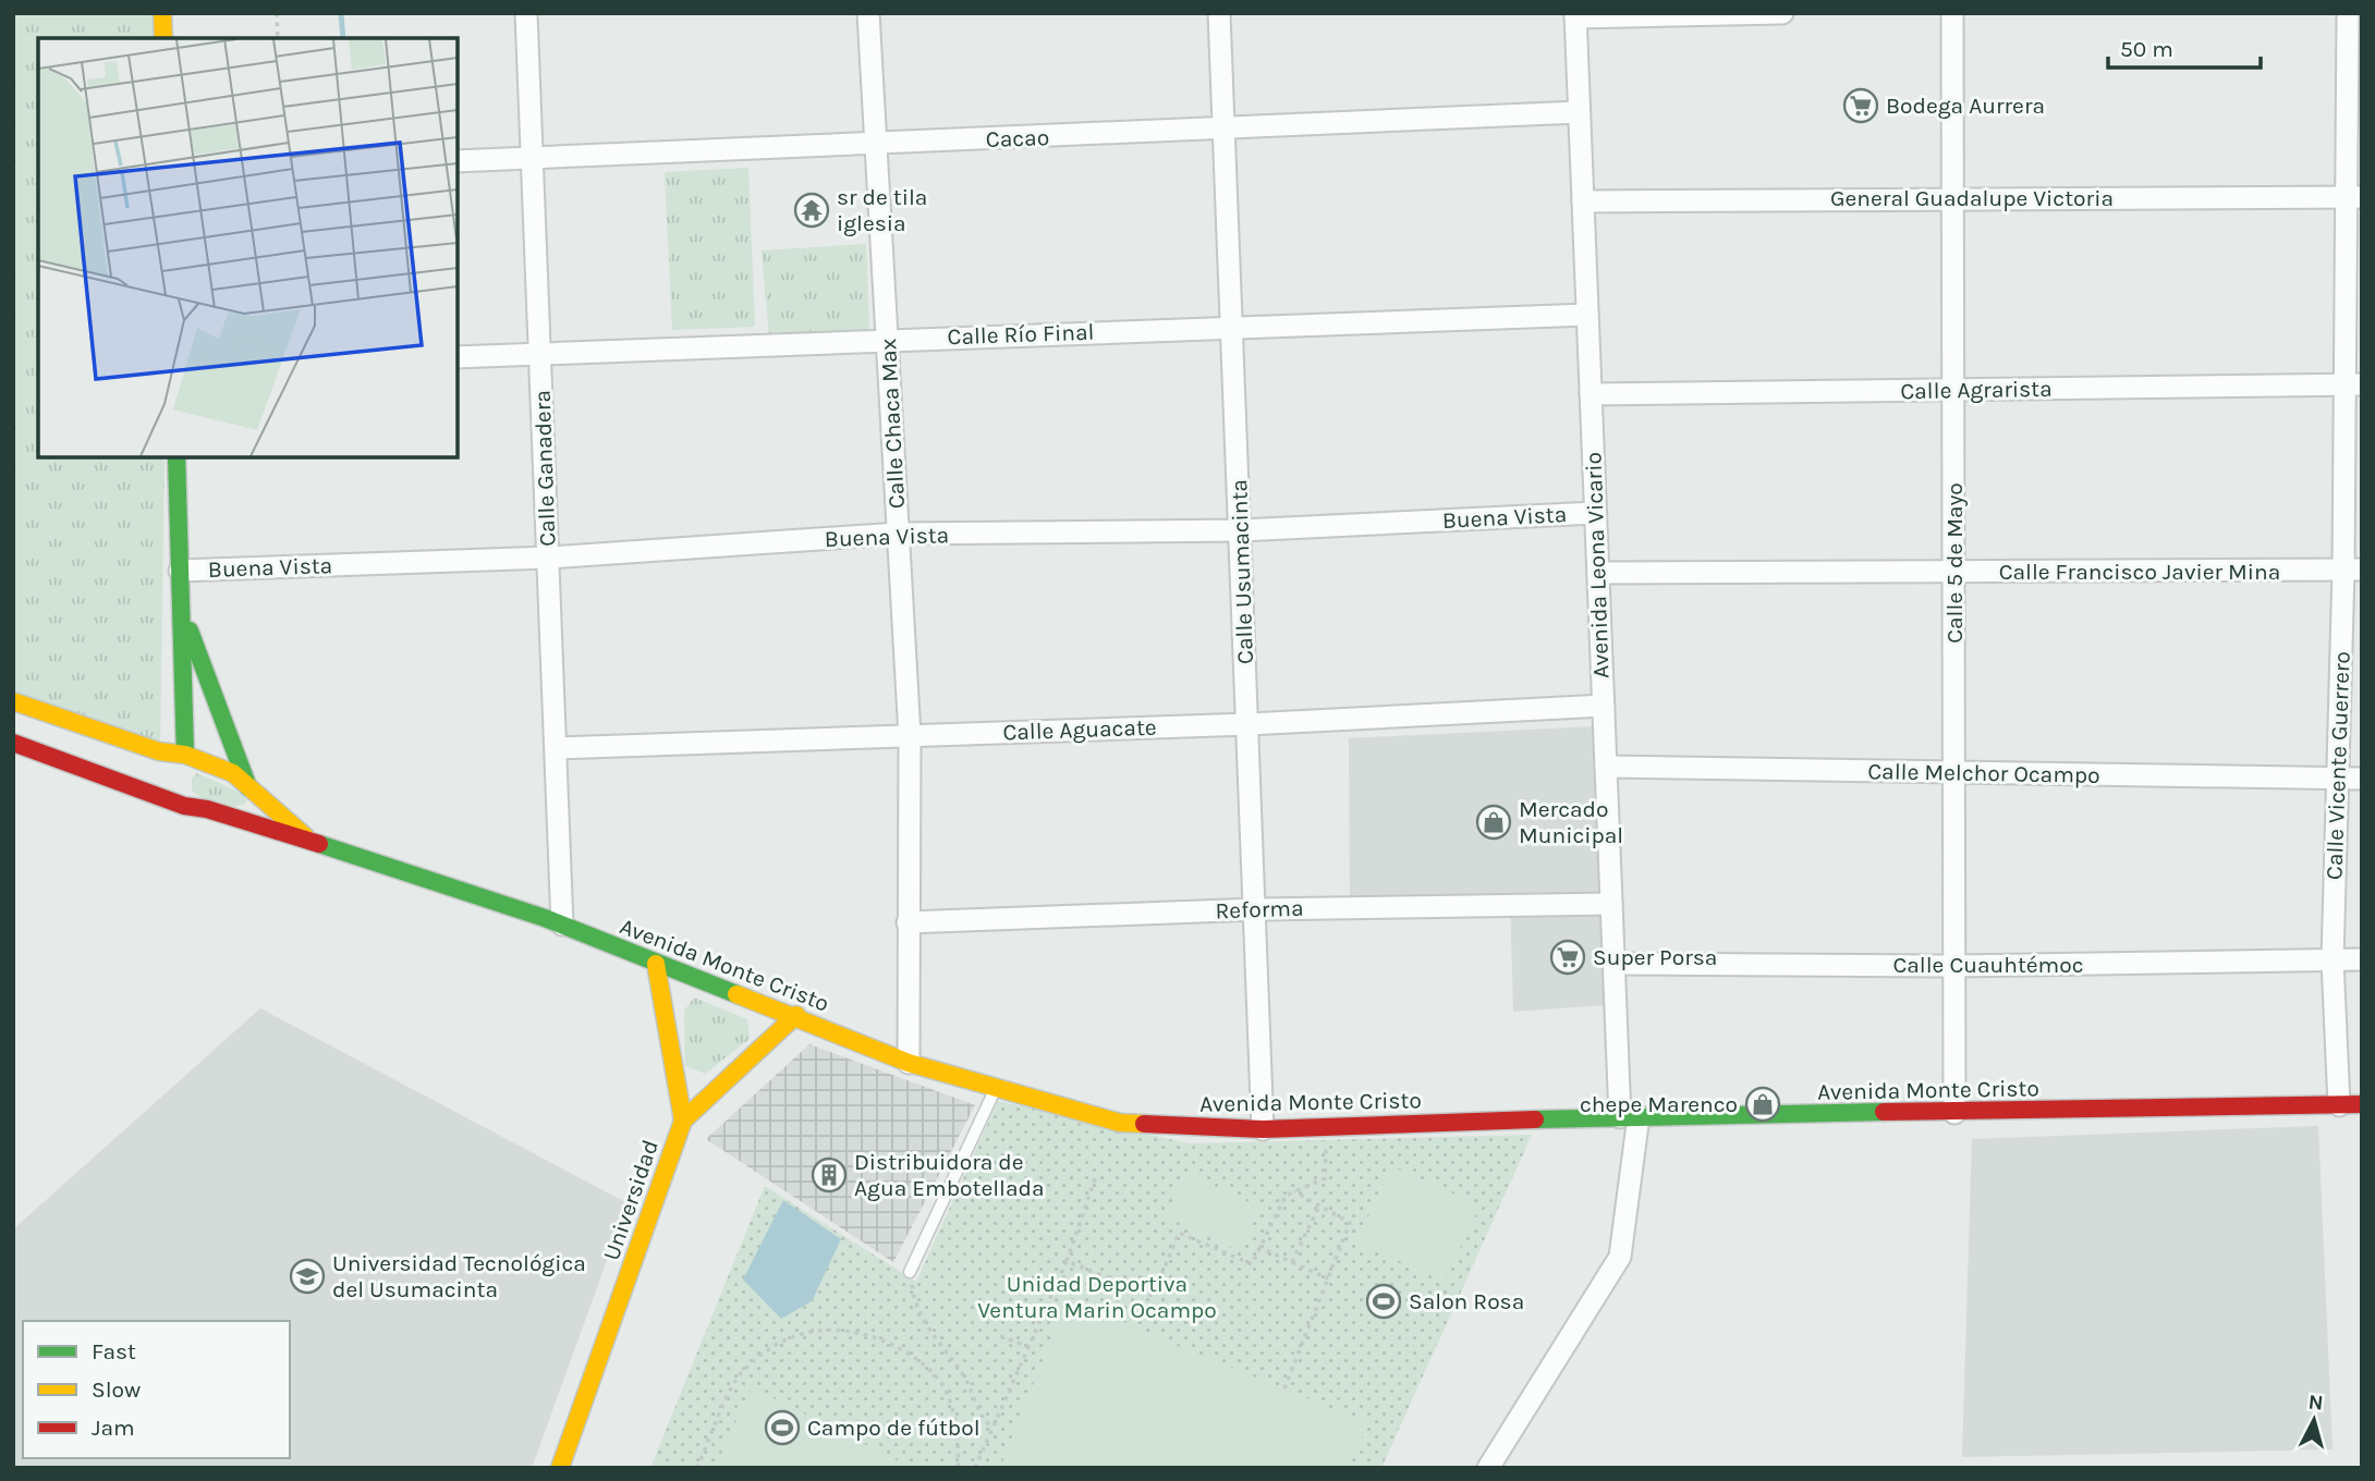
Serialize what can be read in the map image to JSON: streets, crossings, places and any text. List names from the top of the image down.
{
  "streets": {
    "main road": ["Avenida Monte Cristo", "Universidad"],
    "street": [
      "Cacao",
      "General Guadalupe Victoria",
      "Calle Río Final",
      "Calle Agrarista",
      "Calle Chaca Max",
      "Calle Ganadera",
      "Buena Vista",
      "Calle 5 de Mayo",
      "Avenida Leona Vicario",
      "Calle Usumacinta",
      "Calle Francisco Javier Mina",
      "Calle Aguacate",
      "Calle Vicente Guerrero",
      "Calle Melchor Ocampo",
      "Reforma",
      "Calle Cuauhtémoc"
    ]
  },
  "crossings": [
    ["Cacao", "Calle Chaca Max"],
    ["Cacao", "Calle Ganadera"],
    ["Cacao", "Avenida Leona Vicario"],
    ["Cacao", "Calle Usumacinta"],
    ["General Guadalupe Victoria", "Calle 5 de Mayo"],
    ["General Guadalupe Victoria", "Avenida Leona Vicario"],
    ["General Guadalupe Victoria", "Calle Vicente Guerrero"],
    ["Calle Río Final", "Calle Chaca Max"],
    ["Calle Río Final", "Calle Ganadera"],
    ["Calle Río Final", "Avenida Leona Vicario"],
    ["Calle Río Final", "Calle Usumacinta"],
    ["Calle Agrarista", "Calle 5 de Mayo"],
    ["Calle Agrarista", "Avenida Leona Vicario"],
    ["Calle Agrarista", "Calle Vicente Guerrero"],
    ["Calle Chaca Max", "Buena Vista"],
    ["Calle Chaca Max", "Calle Aguacate"],
    ["Calle Chaca Max", "Reforma"],
    ["Calle Chaca Max", "Avenida Monte Cristo"],
    ["Calle Ganadera", "Buena Vista"],
    ["Calle Ganadera", "Calle Aguacate"],
    ["Calle Ganadera", "Avenida Monte Cristo"],
    ["Buena Vista", "Avenida Leona Vicario"],
    ["Buena Vista", "Calle Usumacinta"],
    ["Calle 5 de Mayo", "Calle Francisco Javier Mina"],
    ["Calle 5 de Mayo", "Calle Melchor Ocampo"],
    ["Calle 5 de Mayo", "Avenida Monte Cristo"],
    ["Calle 5 de Mayo", "Calle Cuauhtémoc"],
    ["Avenida Leona Vicario", "Calle Francisco Javier Mina"],
    ["Avenida Leona Vicario", "Calle Aguacate"],
    ["Avenida Leona Vicario", "Calle Melchor Ocampo"],
    ["Avenida Leona Vicario", "Reforma"],
    ["Avenida Leona Vicario", "Avenida Monte Cristo"],
    ["Avenida Leona Vicario", "Calle Cuauhtémoc"],
    ["Calle Usumacinta", "Calle Aguacate"],
    ["Calle Usumacinta", "Reforma"],
    ["Calle Usumacinta", "Avenida Monte Cristo"],
    ["Calle Francisco Javier Mina", "Calle Vicente Guerrero"],
    ["Calle Vicente Guerrero", "Calle Melchor Ocampo"],
    ["Calle Vicente Guerrero", "Avenida Monte Cristo"],
    ["Calle Vicente Guerrero", "Calle Cuauhtémoc"]
  ],
  "parks": ["Unidad Deportiva Ventura Marin Ocampo"],
  "places": {
    "supermarket": ["Bodega Aurrera", "Super Porsa"],
    "temple": ["sr de tila iglesia"],
    "shop": ["Mercado Municipal", "chepe Marenco"],
    "building": ["Distribuidora de Agua Embotellada"],
    "school or university": ["Universidad Tecnológica del Usumacinta"],
    "sports": ["Salon Rosa", "Campo de fútbol"]
  },
  "legend": ["Fast", "Slow", "Jam"],
  "scale_bar": "50 m",
  "north": "top"
}
